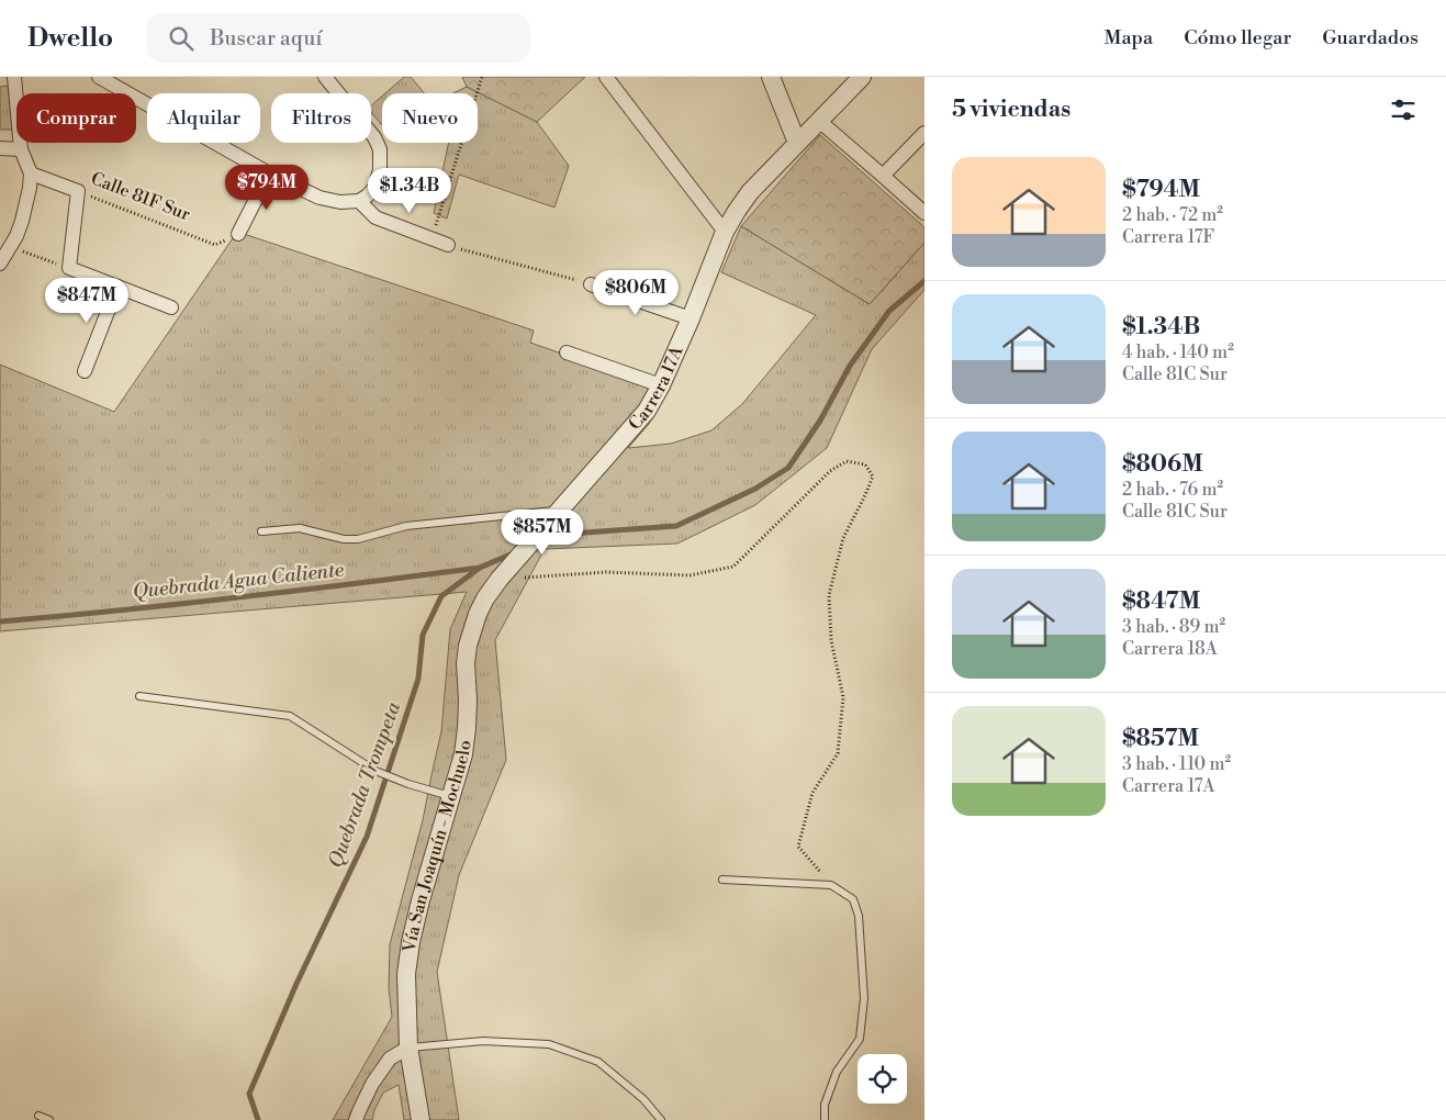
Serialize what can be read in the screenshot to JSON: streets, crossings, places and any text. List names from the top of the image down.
{
  "streets": {
    "street": ["Calle 81F Sur", "Carrera 17A", "Vía San Joaquín - Mochuelo"]
  },
  "crossings": [
    ["Carrera 17A", "Vía San Joaquín - Mochuelo"]
  ],
  "water": ["Quebrada Agua Caliente", "Quebrada Trompeta"],
  "page": {
    "header": "Dwello",
    "search": "Buscar aquí",
    "nav": ["Mapa", "Cómo llegar", "Guardados"],
    "heading": "5 viviendas",
    "chip": [
      "Comprar",
      "Alquilar",
      "Filtros",
      "Nuevo"
    ],
    "list": [
      {
        "name": "$794M",
        "note": "2 hab. · 72 m² · Carrera 17F"
      },
      {
        "name": "$1.34B",
        "note": "4 hab. · 140 m² · Calle 81C Sur"
      },
      {
        "name": "$806M",
        "note": "2 hab. · 76 m² · Calle 81C Sur"
      },
      {
        "name": "$847M",
        "note": "3 hab. · 89 m² · Carrera 18A"
      },
      {
        "name": "$857M",
        "note": "3 hab. · 110 m² · Carrera 17A"
      }
    ],
    "price": [
      "$794M",
      "$1.34B",
      "$806M",
      "$847M",
      "$857M"
    ]
  }
}
